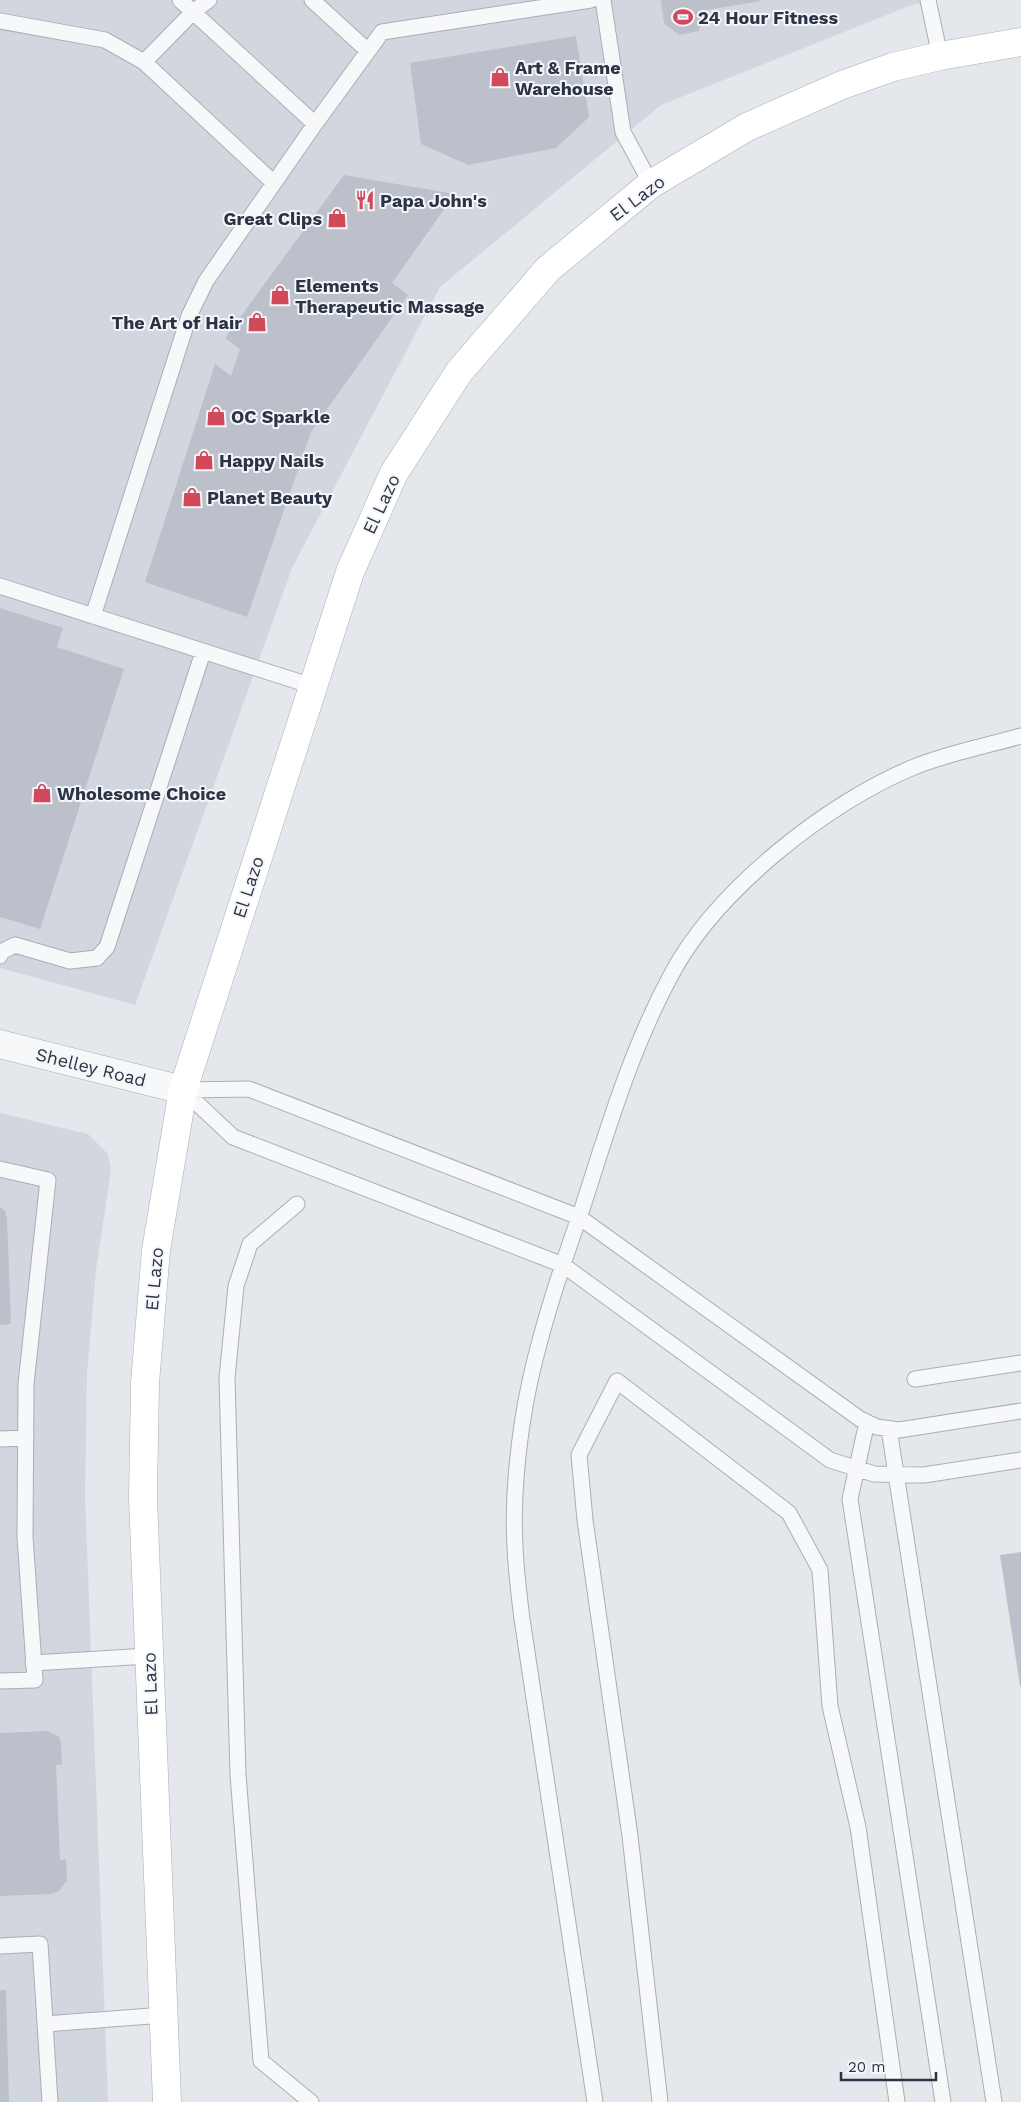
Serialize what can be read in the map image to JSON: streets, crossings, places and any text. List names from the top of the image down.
{
  "streets": {
    "street": ["El Lazo", "Shelley Road"]
  },
  "crossings": [
    ["El Lazo", "Shelley Road"]
  ],
  "places": {
    "sports": ["24 Hour Fitness"],
    "shop": [
      "Art & Frame Warehouse",
      "Great Clips",
      "Elements Therapeutic Massage",
      "The Art of Hair",
      "OC Sparkle",
      "Happy Nails",
      "Planet Beauty",
      "Wholesome Choice"
    ],
    "restaurant": ["Papa John's"]
  },
  "scale_bar": "20 m"
}
